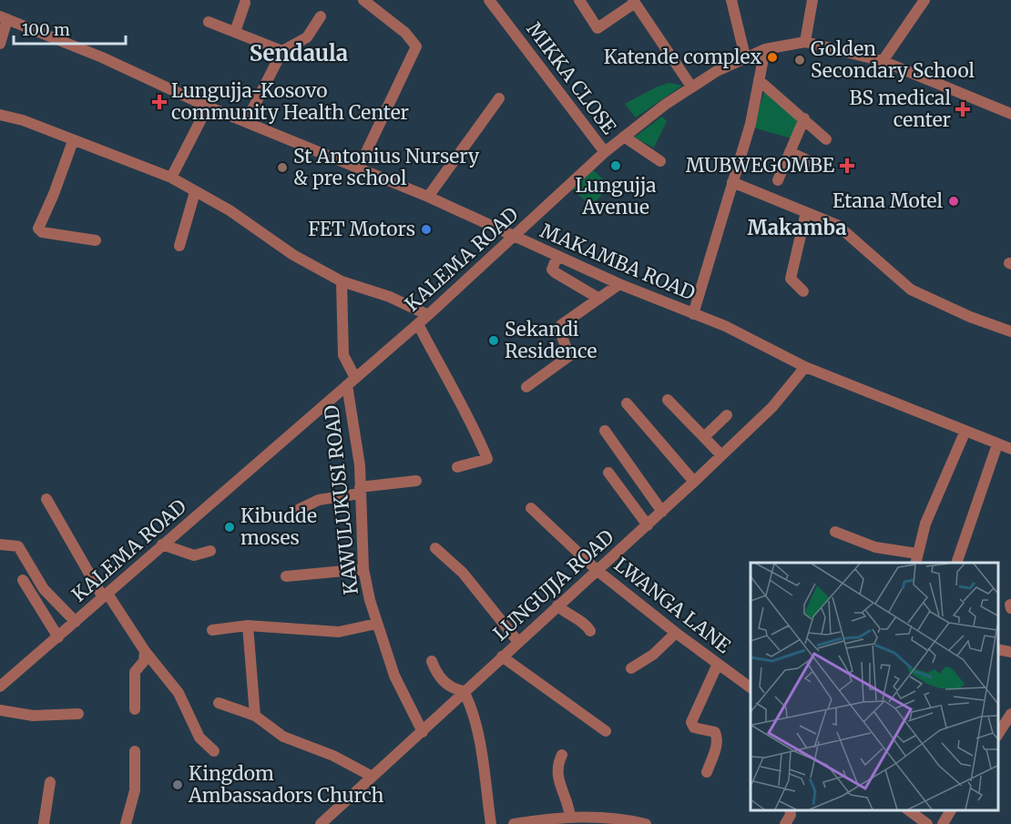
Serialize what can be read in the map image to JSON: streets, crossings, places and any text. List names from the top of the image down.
{
  "streets": {
    "street": [
      "MIKKA CLOSE",
      "KALEMA ROAD",
      "MAKAMBA ROAD",
      "KAWULUKUSI ROAD",
      "LUNGUJJA ROAD",
      "LWANGA LANE"
    ]
  },
  "crossings": [
    ["MIKKA CLOSE", "KALEMA ROAD"],
    ["KALEMA ROAD", "MAKAMBA ROAD"],
    ["KALEMA ROAD", "KAWULUKUSI ROAD"],
    ["MAKAMBA ROAD", "LUNGUJJA ROAD"],
    ["KAWULUKUSI ROAD", "LUNGUJJA ROAD"],
    ["LUNGUJJA ROAD", "LWANGA LANE"]
  ],
  "districts": ["Sendaula", "Makamba"],
  "places": {
    "other": [
      "Katende complex",
      "Golden Secondary School",
      "Lungujja Avenue",
      "St Antonius Nursery & pre school",
      "Etana Motel",
      "FET Motors",
      "Sekandi Residence",
      "Kibudde moses",
      "Kingdom Ambassadors Church"
    ],
    "health": ["Lungujja-Kosovo community Health Center", "BS medical center", "MUBWEGOMBE"]
  },
  "scale_bar": "100 m"
}
